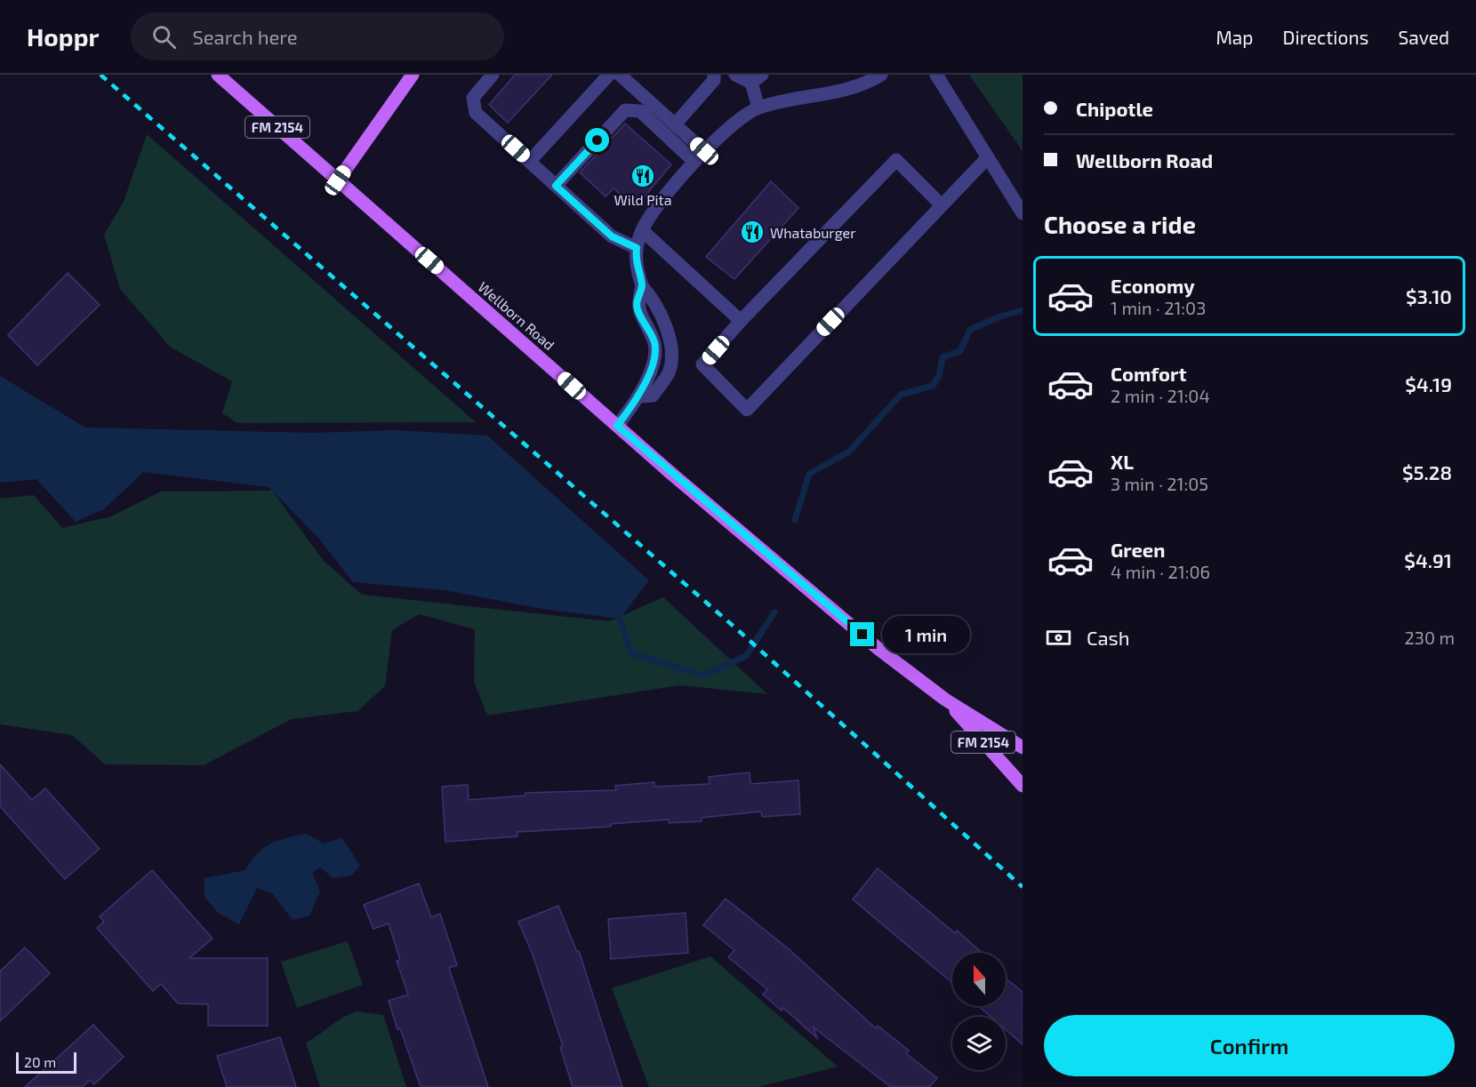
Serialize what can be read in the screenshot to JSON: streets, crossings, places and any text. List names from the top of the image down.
{
  "streets": {
    "main road": ["FM 2154", "Wellborn Road"]
  },
  "places": {
    "restaurant": ["Wild Pita", "Whataburger"]
  },
  "scale_bar": "20 m",
  "north": "top",
  "page": {
    "header": "Hoppr",
    "search": "Search here",
    "nav": ["Map", "Directions", "Saved"],
    "banner": ["Chipotle", "Wellborn Road"],
    "heading": "Choose a ride",
    "list": [
      {
        "name": "Economy",
        "note": "1 min · 21:03",
        "value": "$3.10"
      },
      {
        "name": "Comfort",
        "note": "2 min · 21:04",
        "value": "$4.19"
      },
      {
        "name": "XL",
        "note": "3 min · 21:05",
        "value": "$5.28"
      },
      {
        "name": "Green",
        "note": "4 min · 21:06",
        "value": "$4.91"
      }
    ],
    "pay": ["Cash", "230 m"],
    "bubble": "1 min",
    "buttons": "Confirm",
    "scale": "20 m"
  }
}
